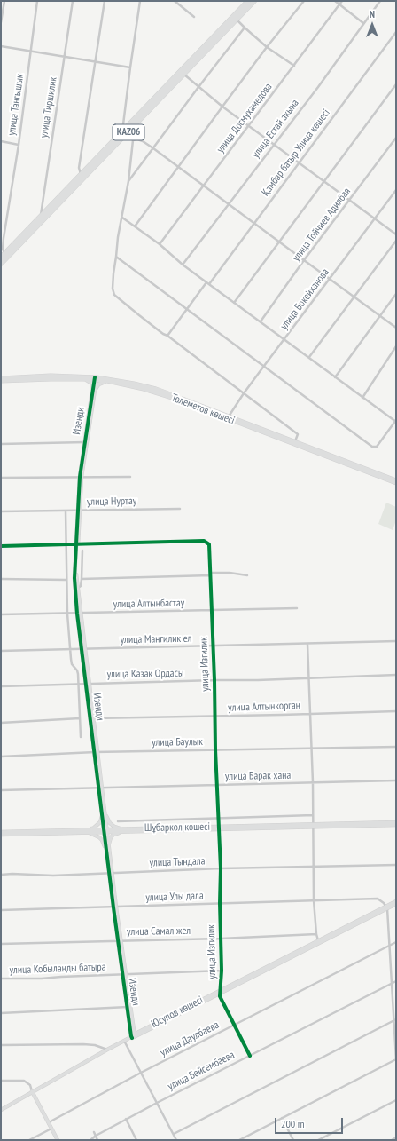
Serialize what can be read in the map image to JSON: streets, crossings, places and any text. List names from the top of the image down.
{
  "streets": {
    "highway": ["KАZ06"],
    "main road": ["Төлеметов көшесі"],
    "street": [
      "улица Тангышык",
      "улица Тиршилик",
      "улица Досмухамедова",
      "улица Естай акына",
      "Қамбар батыр Улица көшесі",
      "улица Тойчиев Адилбая",
      "улица Бокейханова",
      "Изенди",
      "улица Нуртау",
      "улица Алтынбастау",
      "улица Мангилик ел",
      "улица Изгилик",
      "улица Казак Ордасы",
      "улица Алтынкорган",
      "улица Баулык",
      "улица Барак хана",
      "Шұбаркөл көшесі",
      "улица Тындала",
      "улица Улы дала",
      "улица Самал жел",
      "улица Кобыланды батыра",
      "Юсупов көшесі",
      "улица Даулбаева",
      "улица Бейсембаева"
    ]
  },
  "crossings": [
    ["улица Тангышык", "KАZ06"],
    ["улица Тиршилик", "KАZ06"],
    ["улица Бокейханова", "Төлеметов көшесі"],
    ["Төлеметов көшесі", "Изенди"],
    ["Изенди", "улица Нуртау"],
    ["Изенди", "улица Алтынбастау"],
    ["Изенди", "улица Мангилик ел"],
    ["Изенди", "улица Изгилик"],
    ["Изенди", "улица Казак Ордасы"],
    ["Изенди", "улица Алтынкорган"],
    ["Изенди", "улица Баулык"],
    ["Изенди", "улица Барак хана"],
    ["Изенди", "Шұбаркөл көшесі"],
    ["Изенди", "улица Тындала"],
    ["Изенди", "улица Улы дала"],
    ["Изенди", "улица Самал жел"],
    ["Изенди", "улица Кобыланды батыра"],
    ["Изенди", "Юсупов көшесі"],
    ["улица Алтынбастау", "улица Изгилик"],
    ["улица Мангилик ел", "улица Изгилик"],
    ["улица Изгилик", "улица Казак Ордасы"],
    ["улица Изгилик", "улица Алтынкорган"],
    ["улица Изгилик", "улица Баулык"],
    ["улица Изгилик", "улица Барак хана"],
    ["улица Изгилик", "Шұбаркөл көшесі"],
    ["улица Изгилик", "улица Тындала"],
    ["улица Изгилик", "улица Улы дала"],
    ["улица Изгилик", "улица Самал жел"],
    ["улица Изгилик", "улица Кобыланды батыра"],
    ["улица Изгилик", "Юсупов көшесі"],
    ["улица Изгилик", "улица Даулбаева"],
    ["улица Изгилик", "улица Бейсембаева"],
    ["улица Улы дала", "Юсупов көшесі"]
  ],
  "scale_bar": "200 m",
  "north": "top"
}
